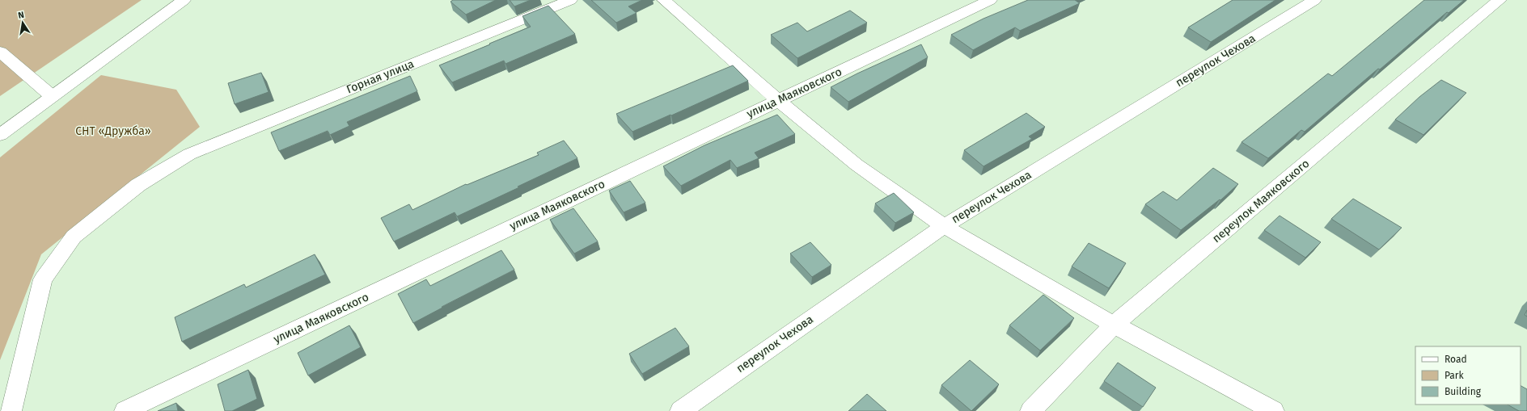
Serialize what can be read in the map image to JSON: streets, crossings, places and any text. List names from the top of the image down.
{
  "streets": {
    "street": [
      "переулок Чехова",
      "Горная улица",
      "улица Маяковского",
      "переулок Маяковского"
    ]
  },
  "parks": ["СНТ «Дружба»"],
  "legend": ["Road", "Park", "Building"],
  "north": "top"
}
